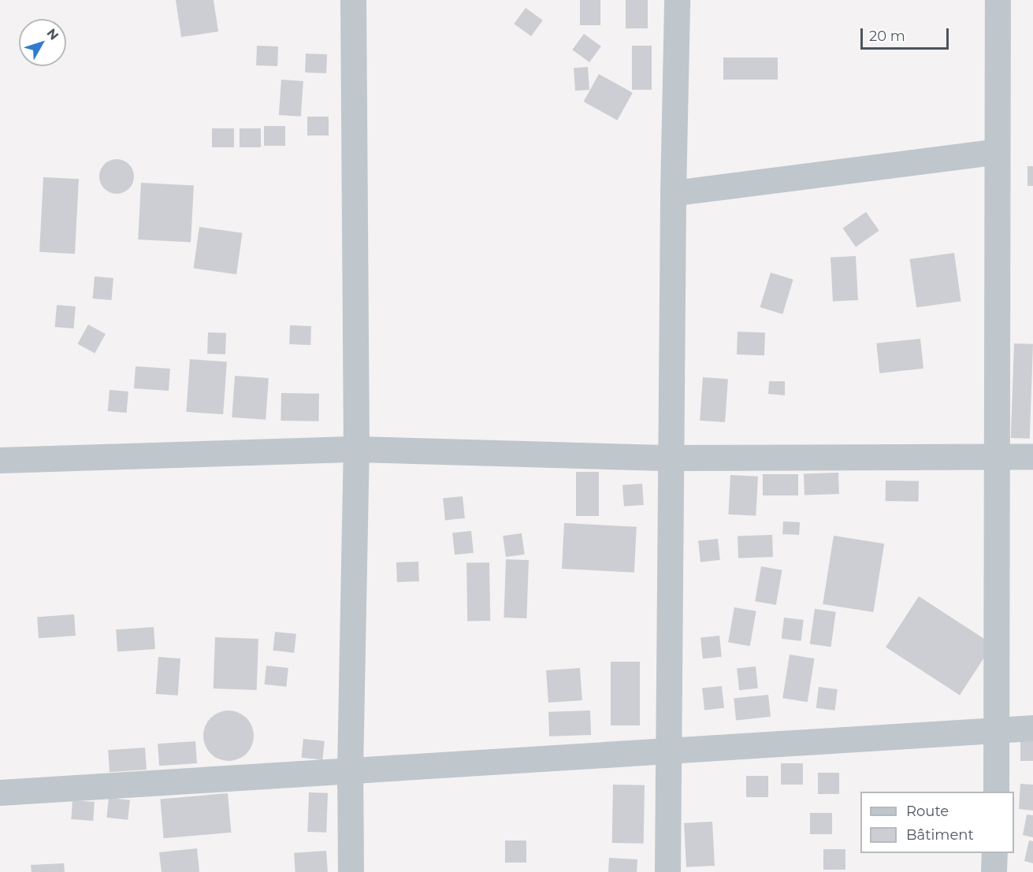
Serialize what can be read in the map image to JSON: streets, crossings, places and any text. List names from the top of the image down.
{
  "legend": ["Route", "Bâtiment"],
  "scale_bar": "20 m",
  "north": "top right"
}
